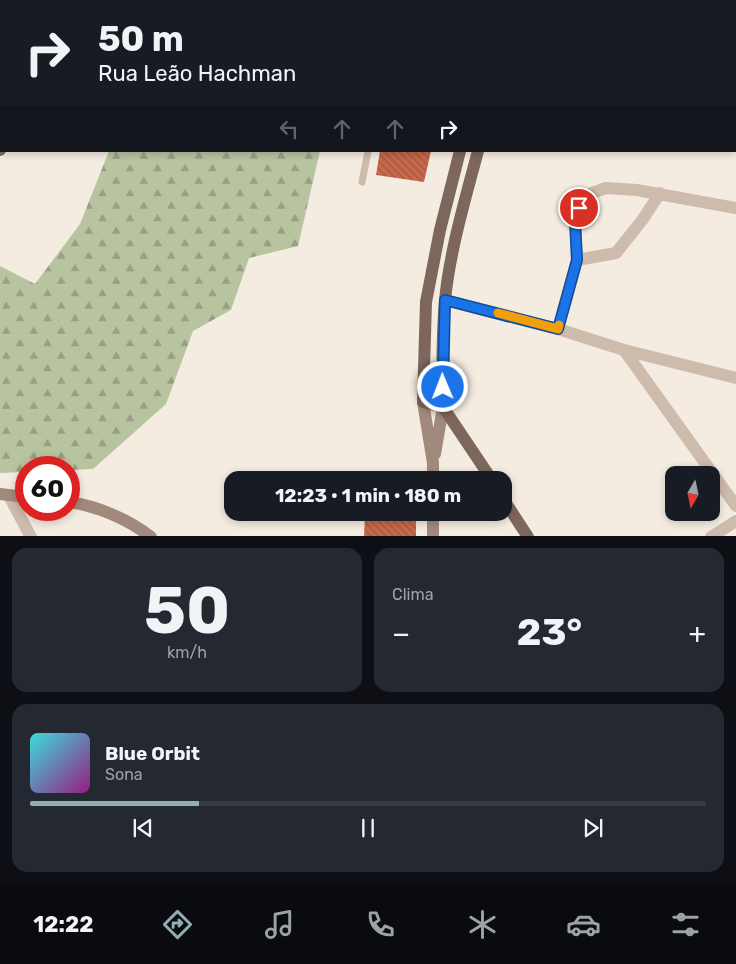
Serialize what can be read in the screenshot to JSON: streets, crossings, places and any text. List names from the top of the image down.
{
  "north": "bottom",
  "page": {
    "turn": ["50 m", "Rua Leão Hachman"],
    "limit": "60",
    "trip": "12:23 · 1 min · 180 m",
    "tile": [
      ["50", "km/h"],
      "Clima"
    ],
    "heat": ["−", "23°", "+"],
    "song": ["Blue Orbit", "Sona"],
    "tabs": "12:22"
  }
}
